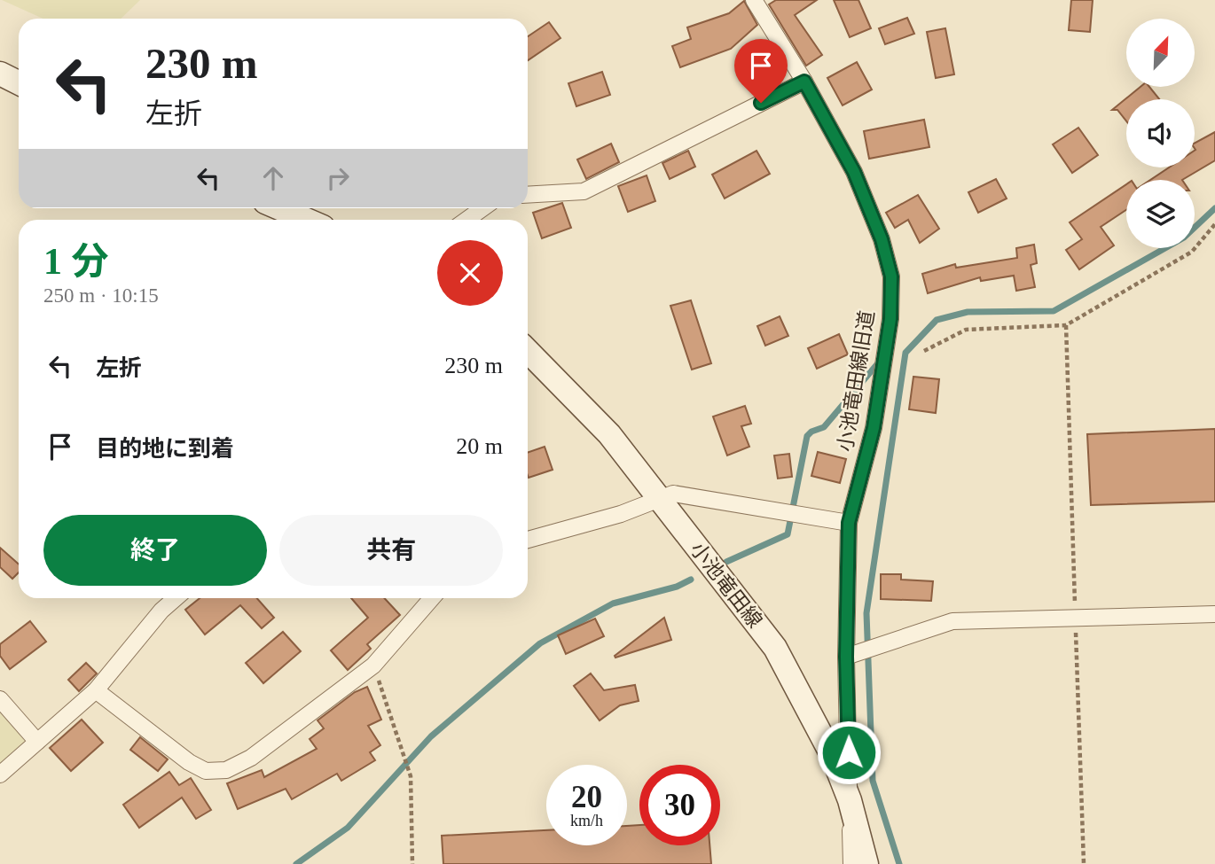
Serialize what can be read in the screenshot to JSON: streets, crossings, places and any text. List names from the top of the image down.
{
  "streets": {
    "main road": ["小池竜田線"],
    "street": ["小池竜田線旧道"]
  },
  "crossings": [
    ["小池竜田線旧道", "小池竜田線"]
  ],
  "north": "top right",
  "page": {
    "turn": ["230 m", "左折"],
    "heading": ["1 分", "250 m · 10:15"],
    "list": [
      {
        "name": "左折",
        "value": "230 m"
      },
      {
        "name": "目的地に到着",
        "value": "20 m"
      }
    ],
    "buttons": ["終了", "共有"],
    "speed": "20 km/h",
    "limit": "30"
  }
}
